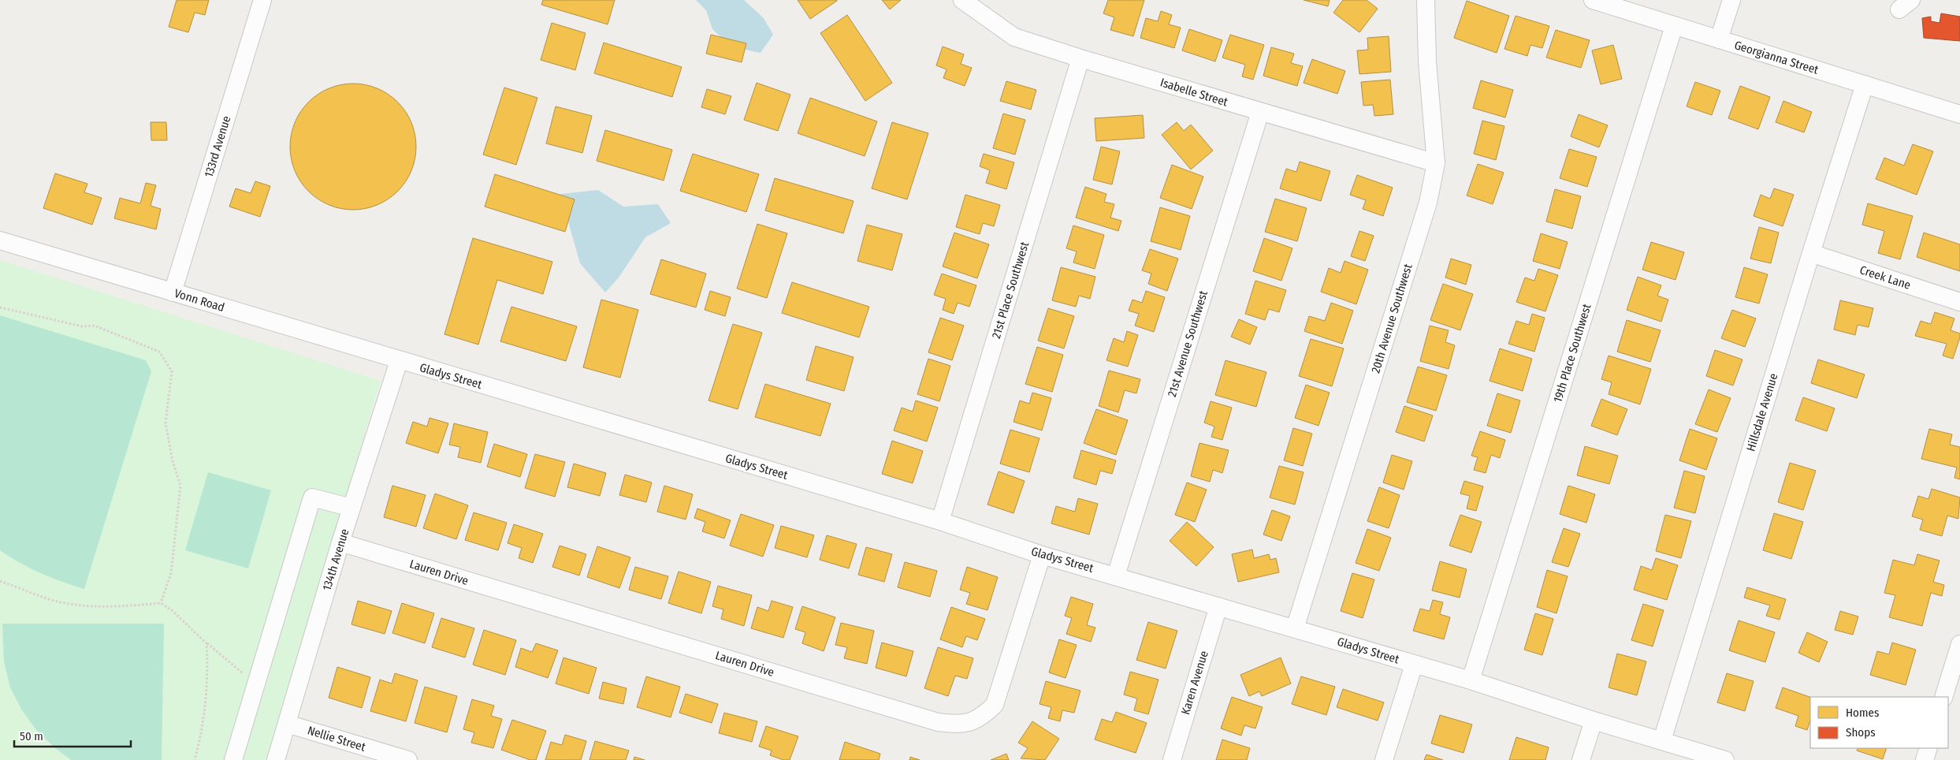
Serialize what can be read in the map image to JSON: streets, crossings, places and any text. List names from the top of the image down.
{
  "streets": {
    "street": [
      "Georgianna Street",
      "Isabelle Street",
      "133rd Avenue",
      "Creek Lane",
      "21st Place Southwest",
      "Vonn Road",
      "20th Avenue Southwest",
      "21st Avenue Southwest",
      "19th Place Southwest",
      "Gladys Street",
      "Hillsdale Avenue",
      "134th Avenue",
      "Lauren Drive",
      "Karen Avenue",
      "Nellie Street"
    ]
  },
  "crossings": [
    ["Georgianna Street", "19th Place Southwest"],
    ["Georgianna Street", "Hillsdale Avenue"],
    ["Isabelle Street", "21st Place Southwest"],
    ["Isabelle Street", "20th Avenue Southwest"],
    ["Isabelle Street", "21st Avenue Southwest"],
    ["133rd Avenue", "Vonn Road"],
    ["Creek Lane", "Hillsdale Avenue"],
    ["21st Place Southwest", "Gladys Street"],
    ["Vonn Road", "Gladys Street"],
    ["Vonn Road", "134th Avenue"],
    ["20th Avenue Southwest", "Gladys Street"],
    ["21st Avenue Southwest", "Gladys Street"],
    ["19th Place Southwest", "Gladys Street"],
    ["Gladys Street", "Hillsdale Avenue"],
    ["Gladys Street", "134th Avenue"],
    ["Gladys Street", "Lauren Drive"],
    ["Gladys Street", "Karen Avenue"],
    ["134th Avenue", "Lauren Drive"],
    ["134th Avenue", "Nellie Street"]
  ],
  "legend": ["Homes", "Shops"],
  "scale_bar": "50 m"
}
